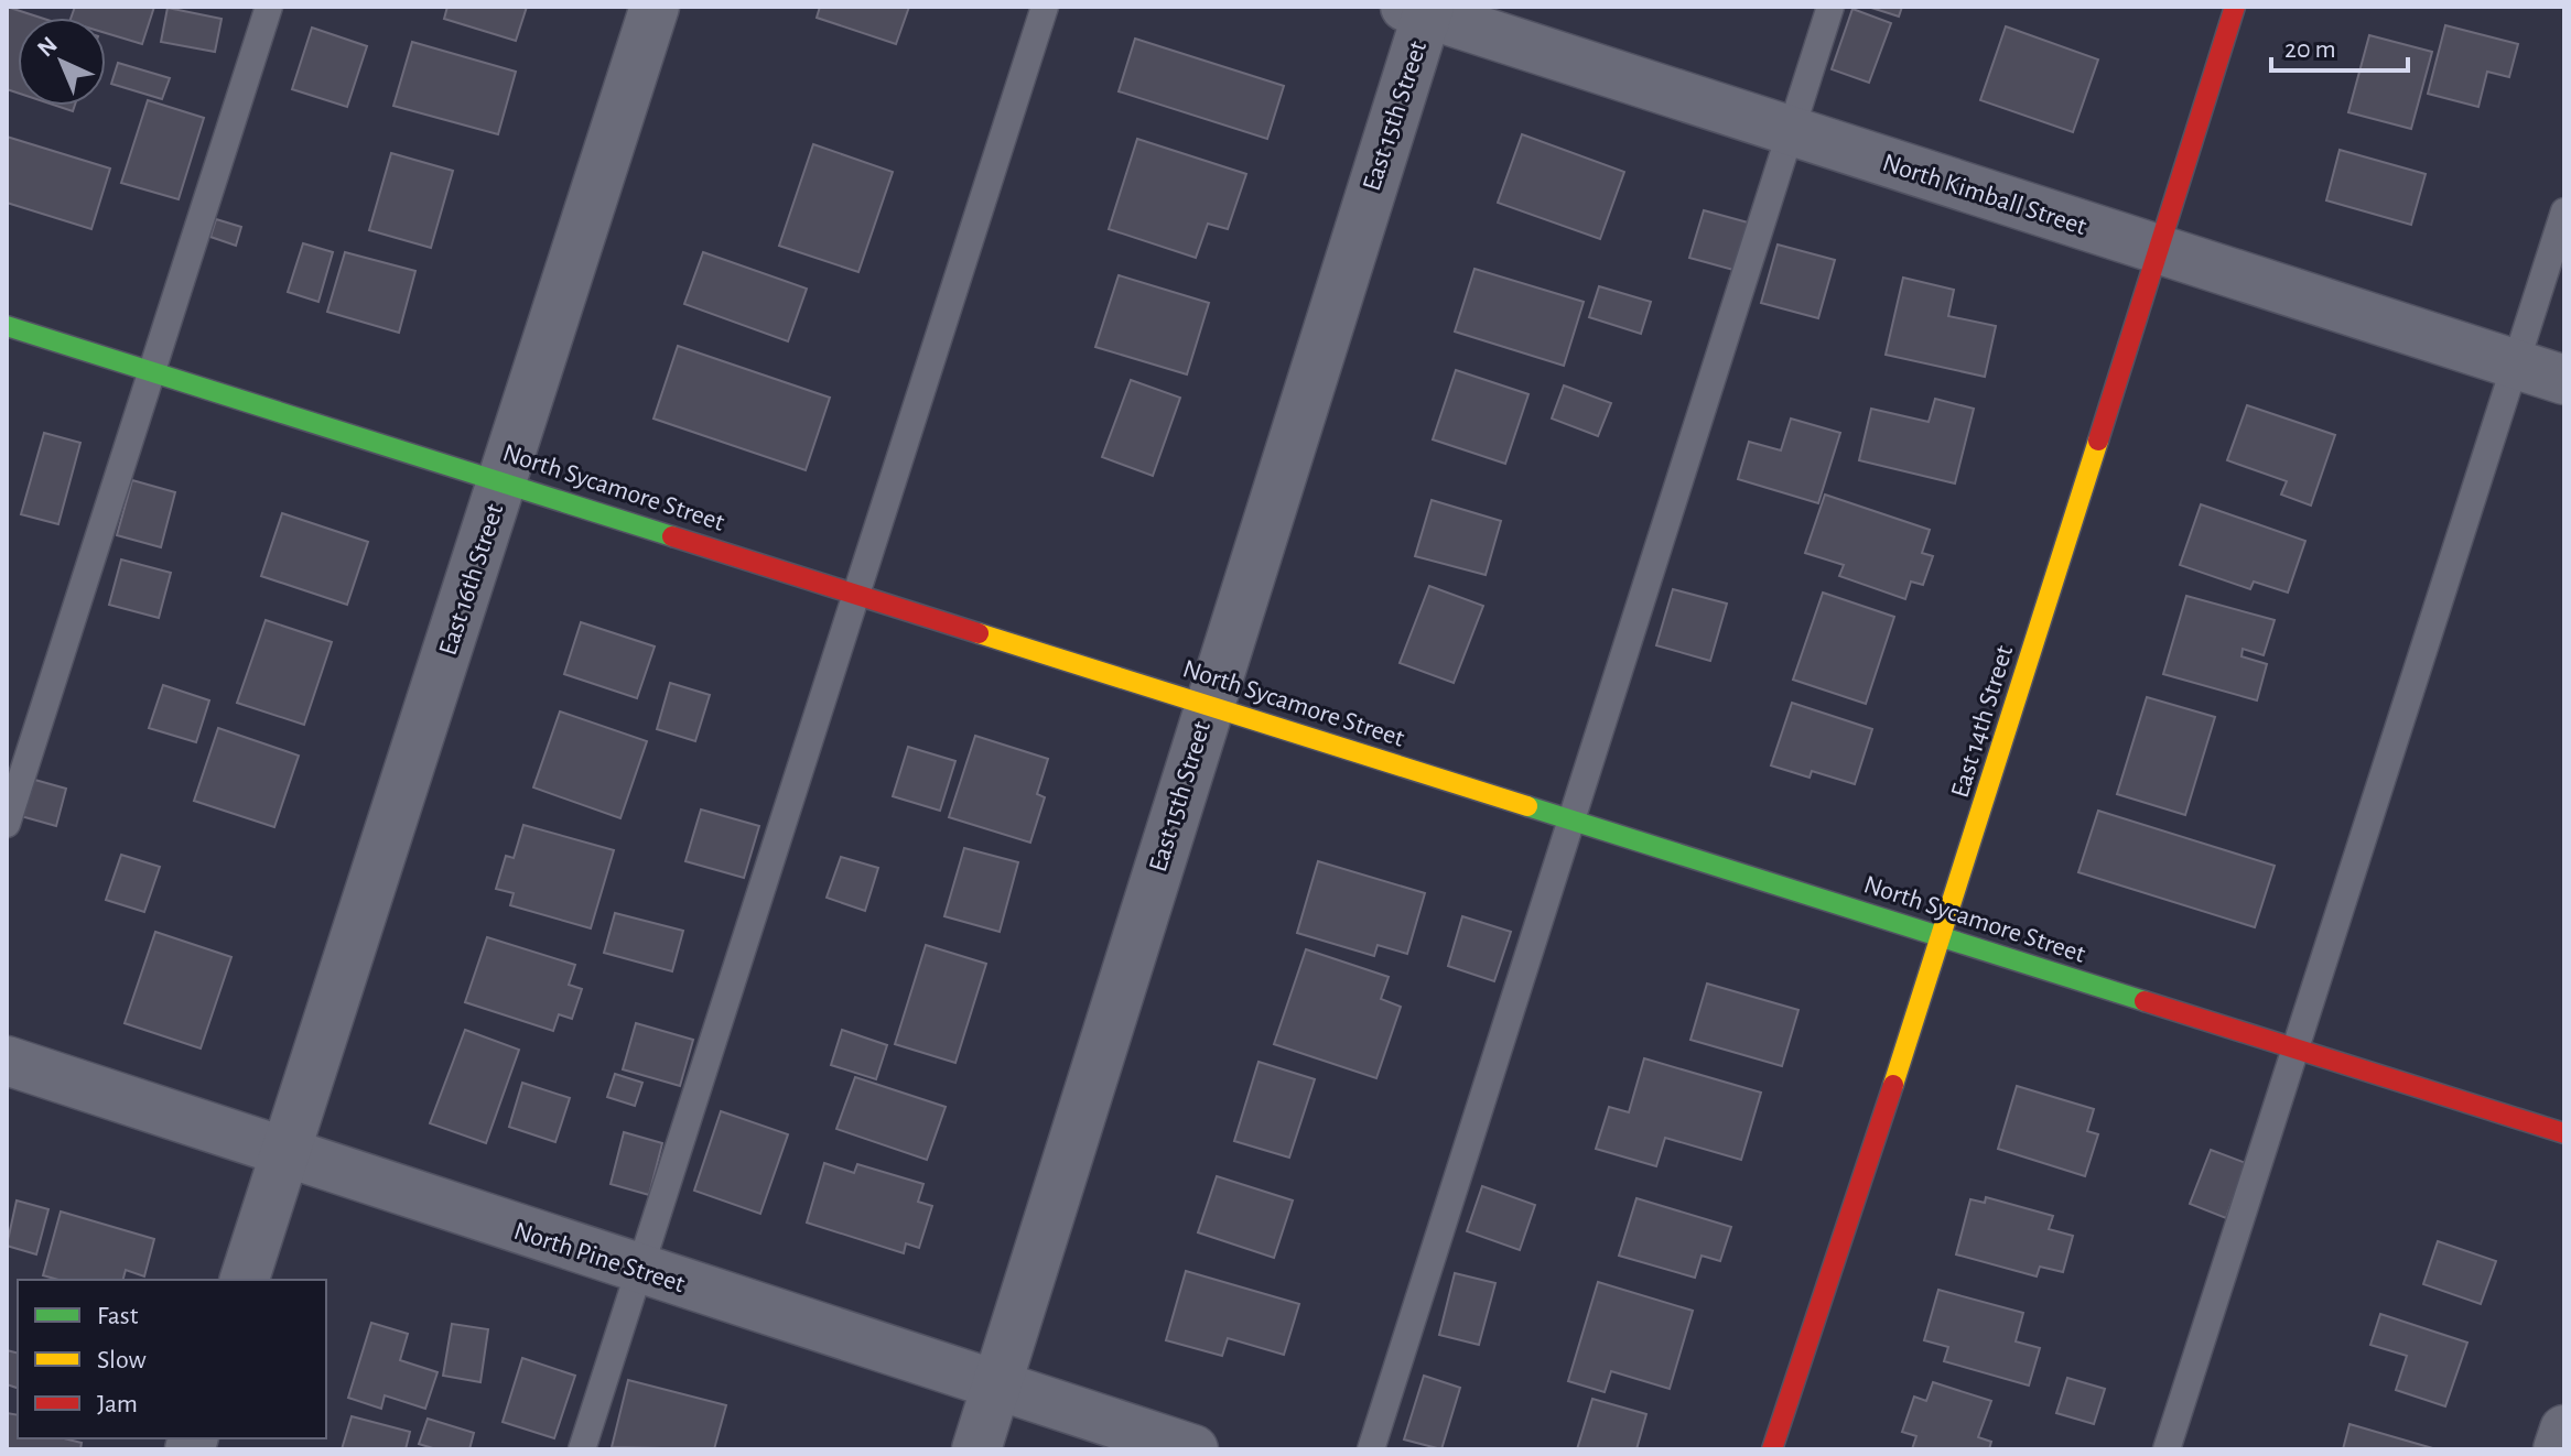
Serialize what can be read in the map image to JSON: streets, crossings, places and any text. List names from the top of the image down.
{
  "streets": {
    "main road": ["North Sycamore Street", "East 14th Street"],
    "street": [
      "East 15th Street",
      "North Kimball Street",
      "East 16th Street",
      "North Pine Street"
    ]
  },
  "crossings": [
    ["East 15th Street", "North Kimball Street"],
    ["East 15th Street", "North Sycamore Street"],
    ["East 15th Street", "North Pine Street"],
    ["North Kimball Street", "East 14th Street"],
    ["North Sycamore Street", "East 16th Street"],
    ["North Sycamore Street", "East 14th Street"],
    ["East 16th Street", "North Pine Street"]
  ],
  "legend": ["Fast", "Slow", "Jam"],
  "scale_bar": "20 m",
  "north": "top left"
}
